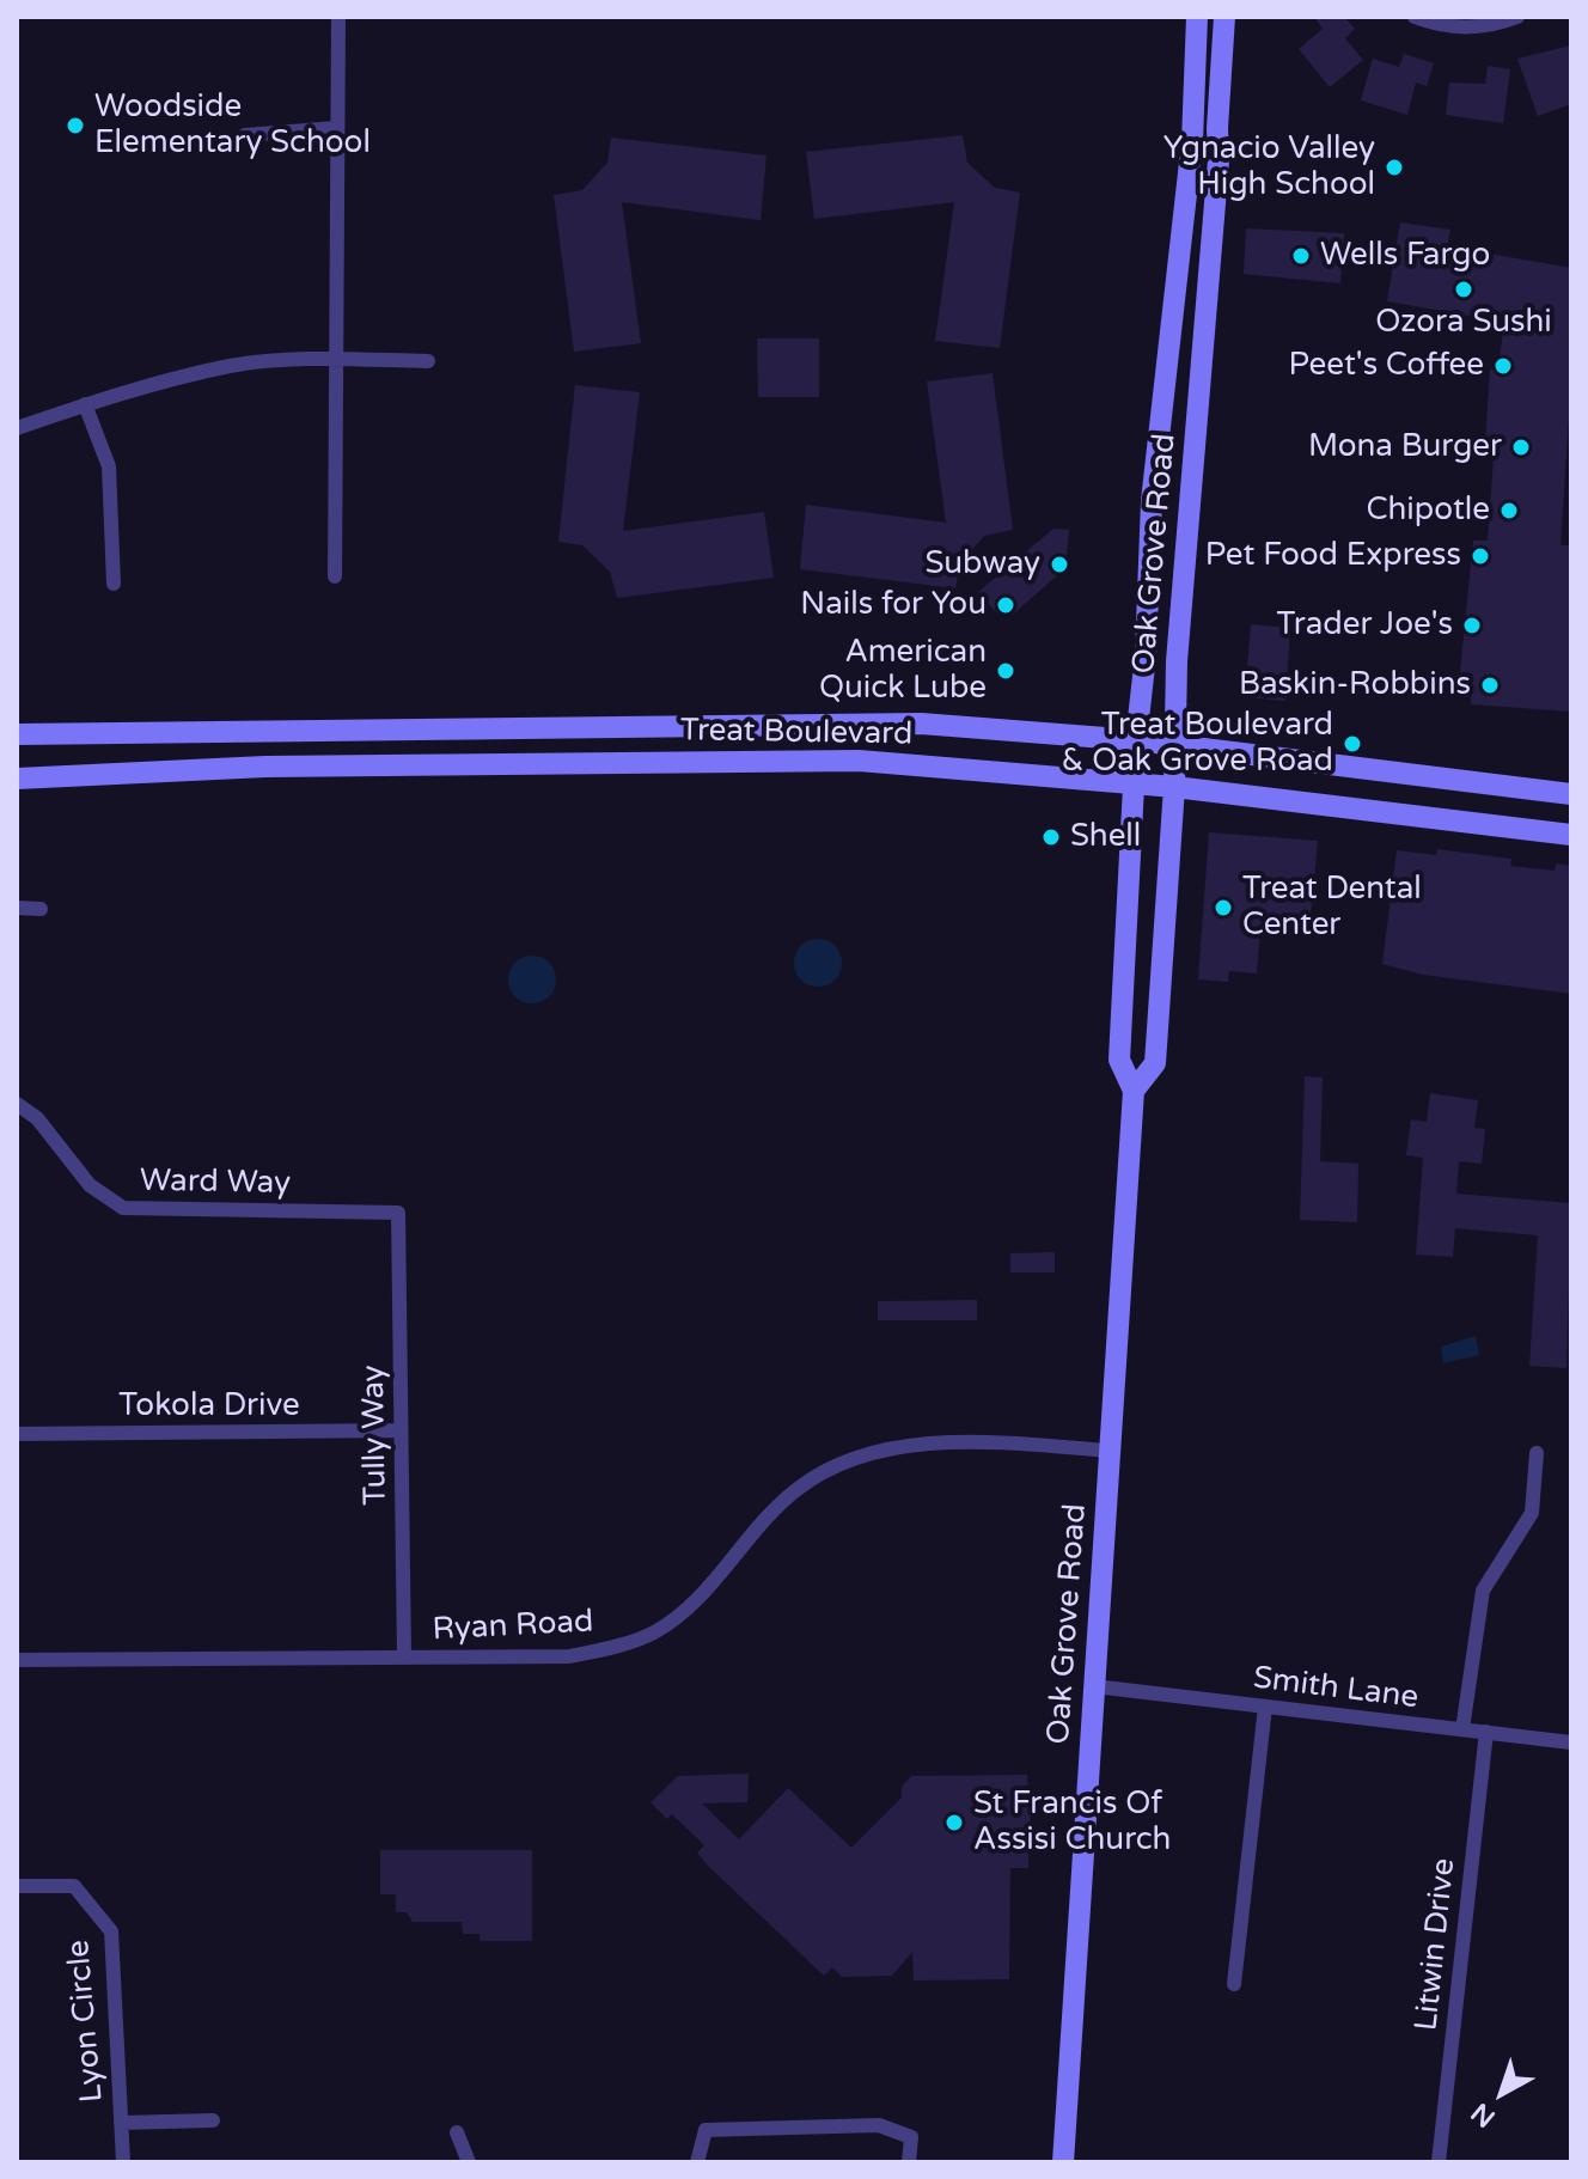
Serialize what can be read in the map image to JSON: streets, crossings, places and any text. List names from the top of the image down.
{
  "streets": {
    "main road": ["Oak Grove Road", "Treat Boulevard"],
    "street": [
      "Ward Way",
      "Tokola Drive",
      "Tully Way",
      "Ryan Road",
      "Smith Lane",
      "Litwin Drive",
      "Lyon Circle"
    ]
  },
  "crossings": [
    ["Oak Grove Road", "Treat Boulevard"],
    ["Oak Grove Road", "Ryan Road"],
    ["Oak Grove Road", "Smith Lane"],
    ["Ward Way", "Tully Way"],
    ["Tokola Drive", "Tully Way"],
    ["Tully Way", "Ryan Road"],
    ["Smith Lane", "Litwin Drive"]
  ],
  "places": [
    "Woodside Elementary School",
    "Ygnacio Valley High School",
    "Wells Fargo",
    "Ozora Sushi",
    "Peet's Coffee",
    "Mona Burger",
    "Chipotle",
    "Pet Food Express",
    "Subway",
    "Nails for You",
    "Trader Joe's",
    "American Quick Lube",
    "Baskin-Robbins",
    "Treat Boulevard & Oak Grove Road",
    "Shell",
    "Treat Dental Center",
    "St Francis Of Assisi Church"
  ],
  "north": "bottom left"
}
